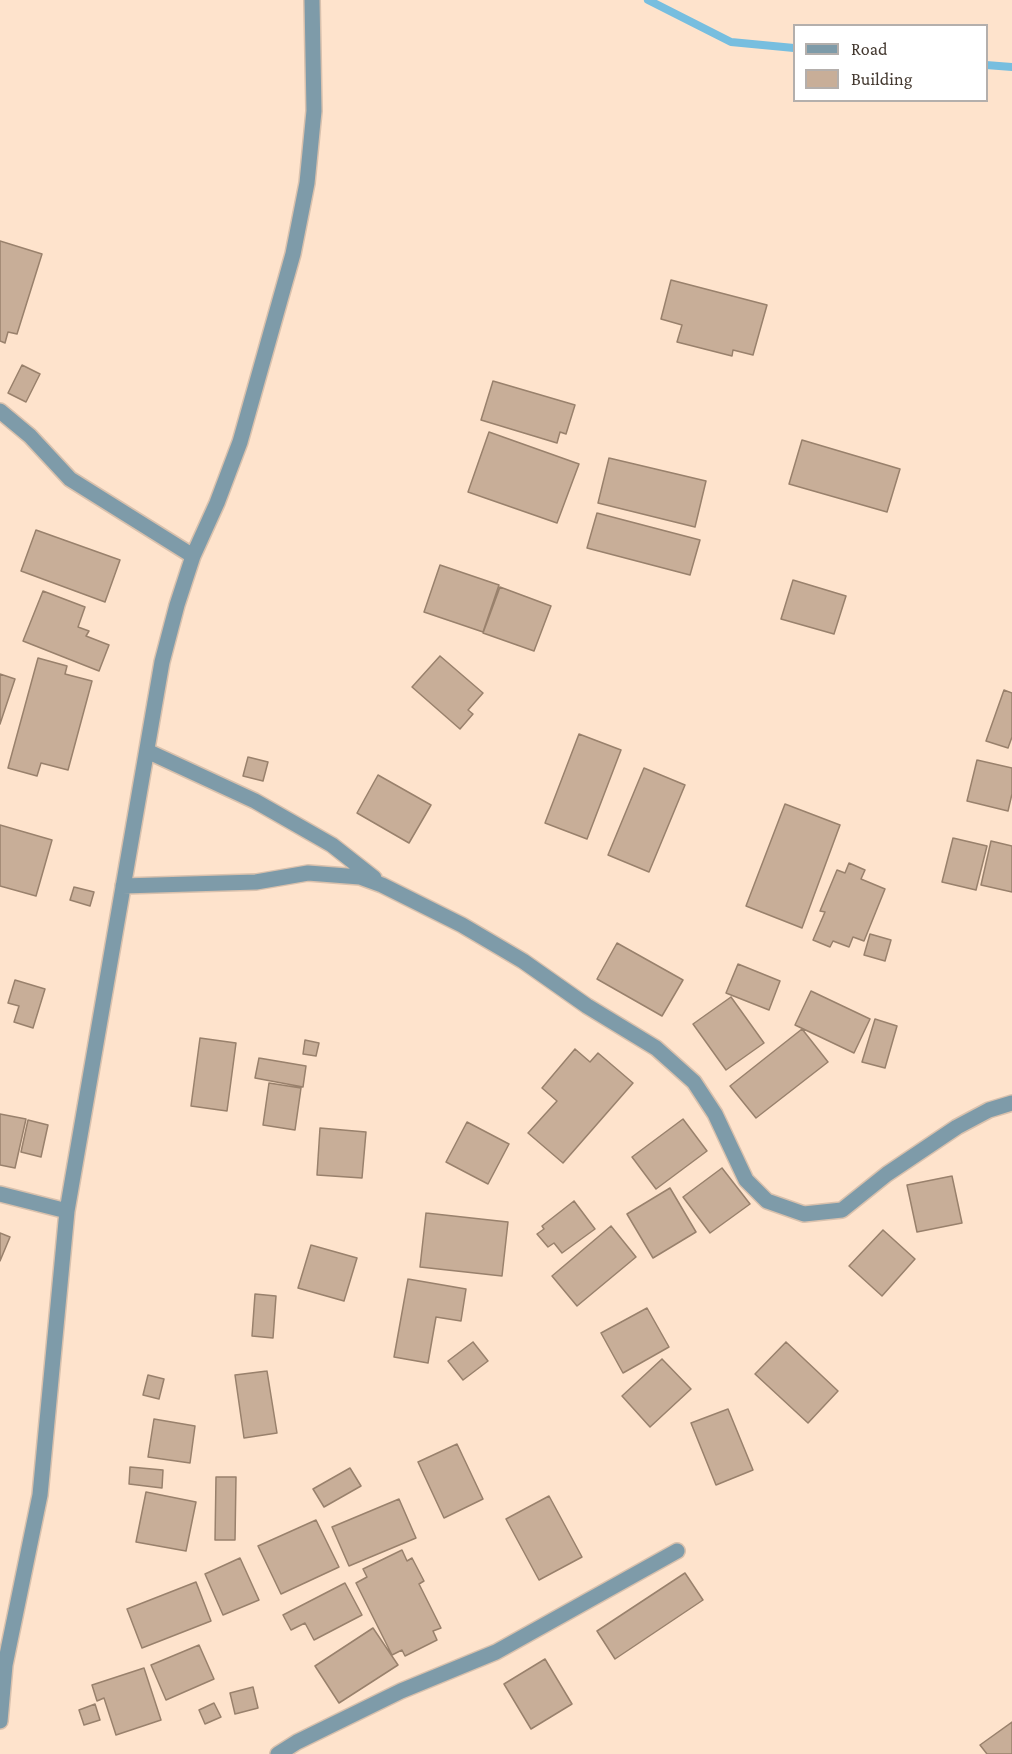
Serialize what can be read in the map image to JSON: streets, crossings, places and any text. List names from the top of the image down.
{
  "legend": ["Road", "Building"]
}
